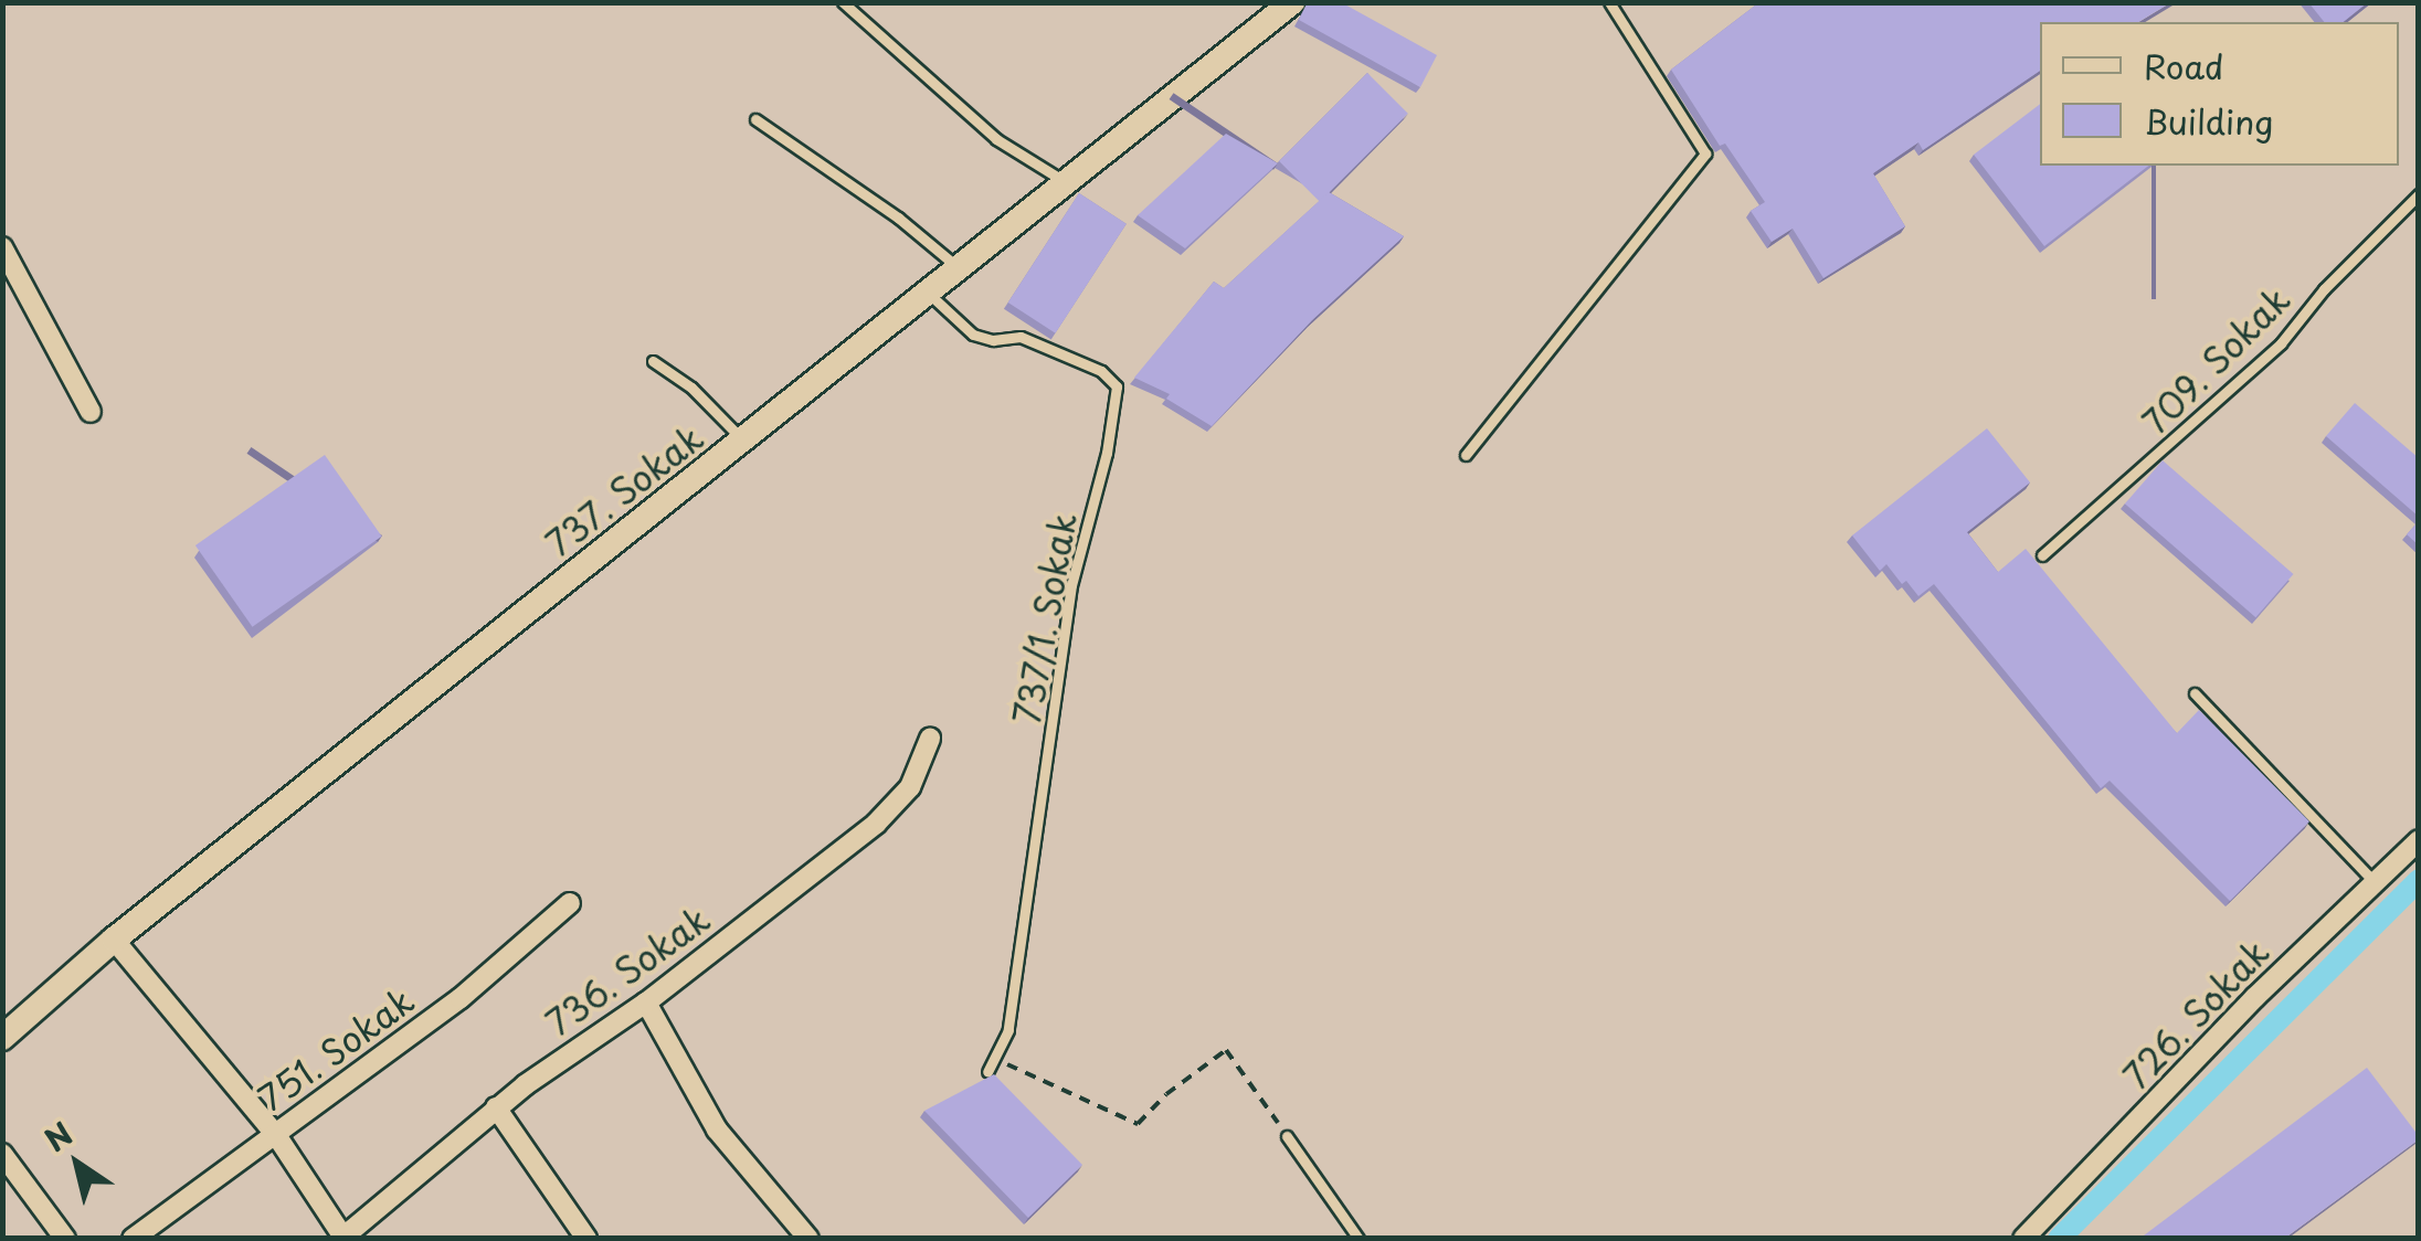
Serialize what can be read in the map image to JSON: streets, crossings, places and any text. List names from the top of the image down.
{
  "streets": {
    "street": [
      "737. Sokak",
      "736. Sokak",
      "726. Sokak",
      "751. Sokak"
    ],
    "lane": ["709. Sokak", "737/1. Sokak"]
  },
  "crossings": [
    ["737. Sokak", "737/1. Sokak"]
  ],
  "legend": ["Road", "Building"],
  "north": "top left"
}
